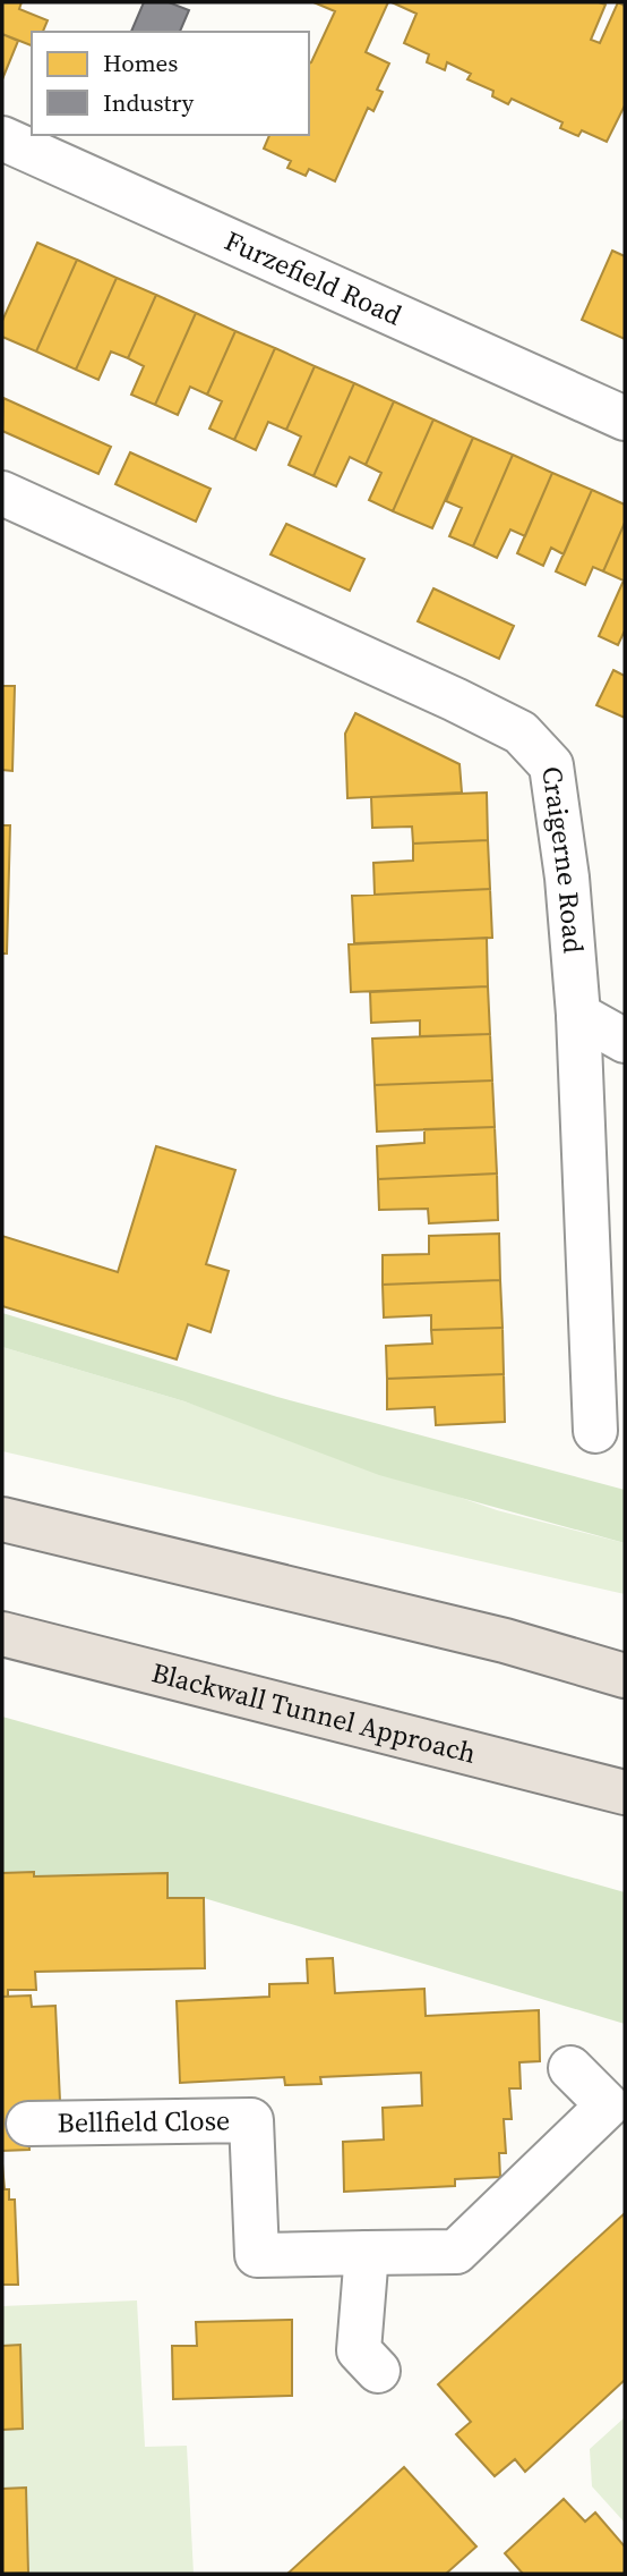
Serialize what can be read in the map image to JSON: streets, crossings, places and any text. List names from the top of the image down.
{
  "streets": {
    "highway": ["Blackwall Tunnel Approach"],
    "street": ["Furzefield Road", "Craigerne Road", "Bellfield Close"]
  },
  "legend": ["Homes", "Industry"]
}
